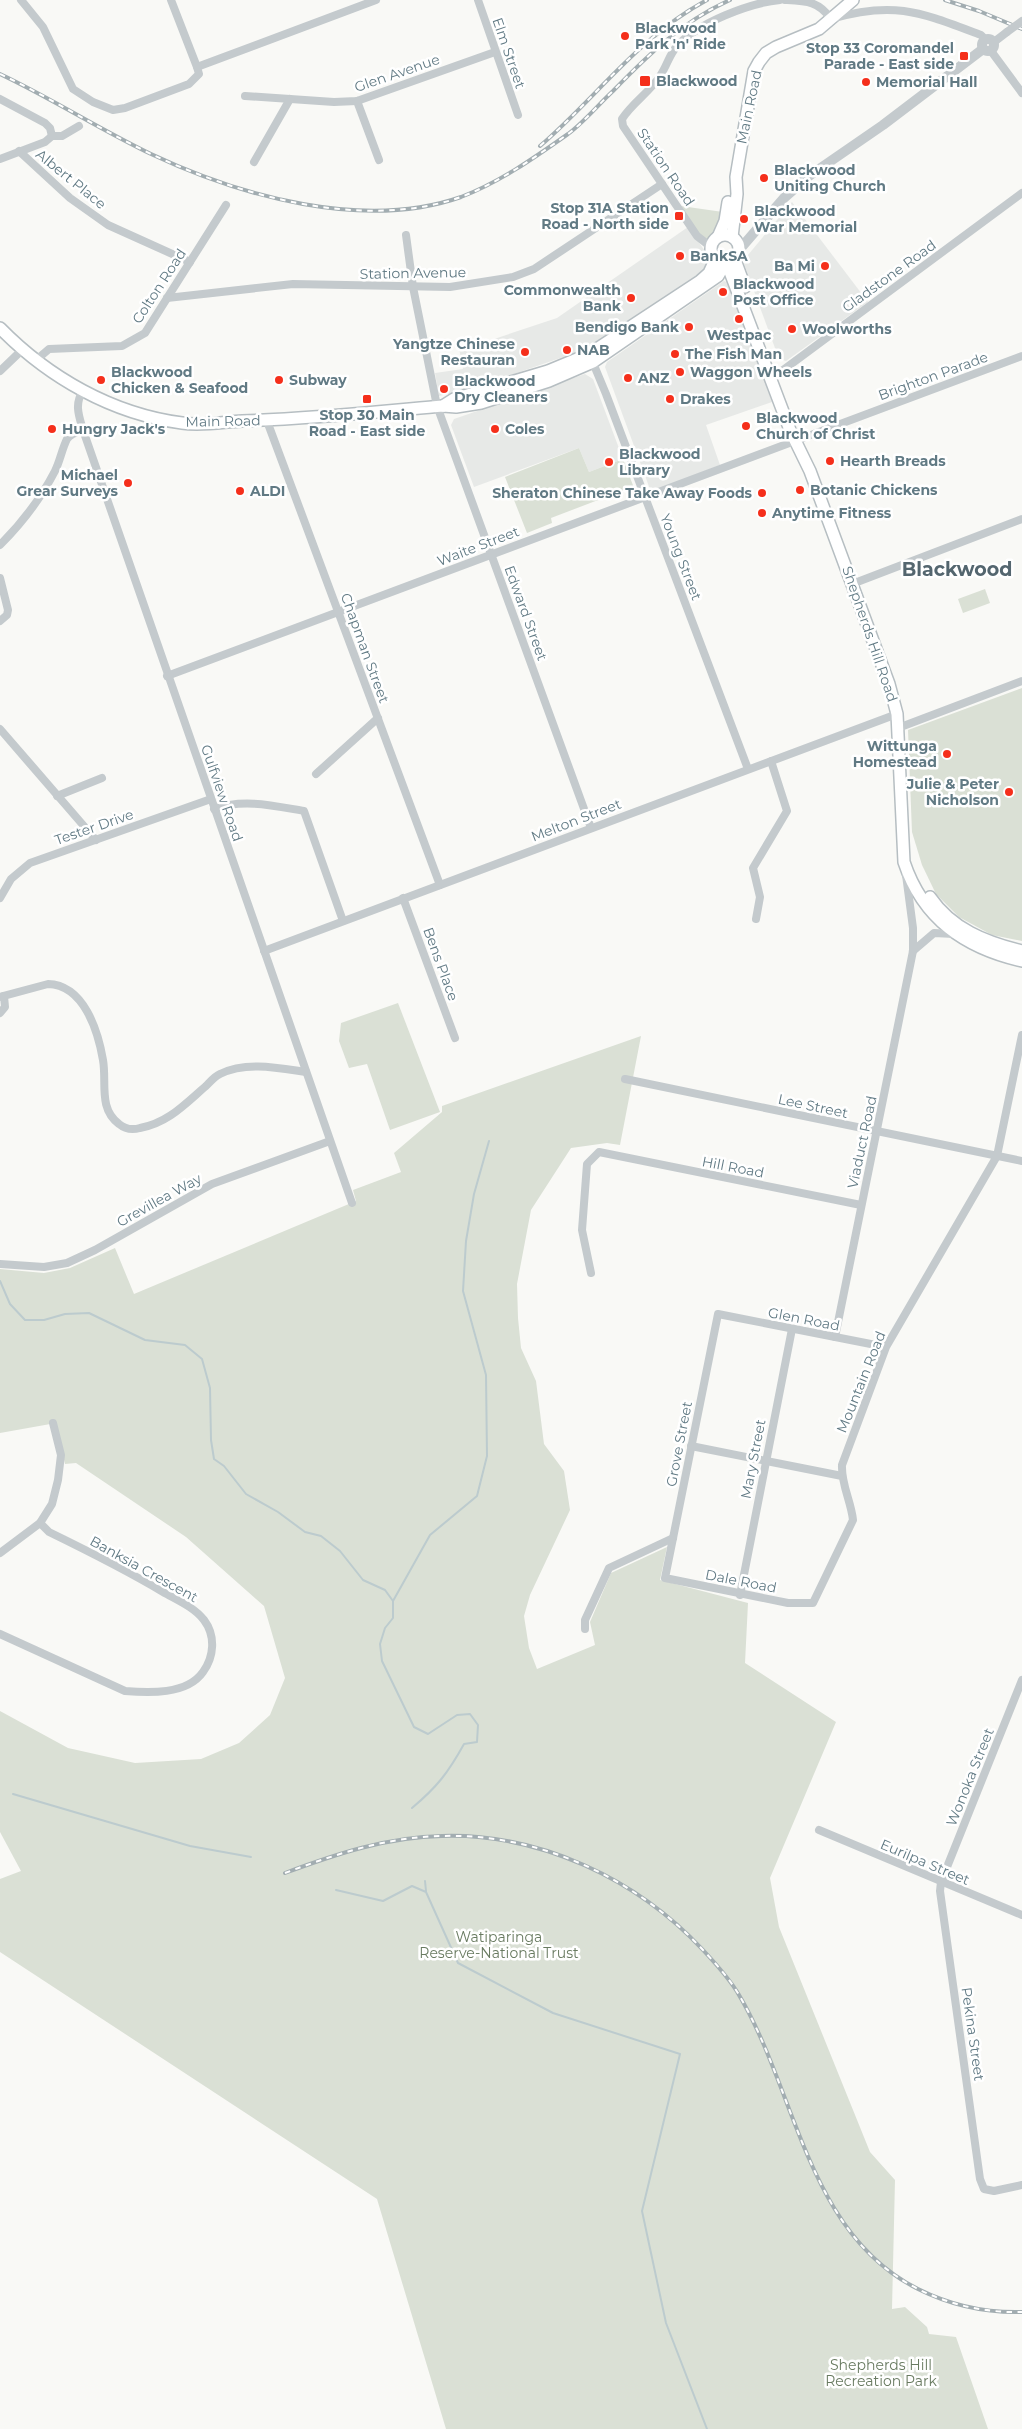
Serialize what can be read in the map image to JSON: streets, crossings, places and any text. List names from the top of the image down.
{
  "streets": {
    "main road": ["Main Road", "Shepherds Hill Road"],
    "street": [
      "Elm Street",
      "Glen Avenue",
      "Station Road",
      "Albert Place",
      "Station Avenue",
      "Gladstone Road",
      "Colton Road",
      "Brighton Parade",
      "Waite Street",
      "Young Street",
      "Edward Street",
      "Chapman Street",
      "Gulfview Road",
      "Melton Street",
      "Tester Drive",
      "Bens Place",
      "Lee Street",
      "Viaduct Road",
      "Hill Road",
      "Grevillea Way",
      "Glen Road",
      "Mountain Road",
      "Grove Street",
      "Mary Street",
      "Banksia Crescent",
      "Dale Road",
      "Wonoka Street",
      "Eurilpa Street",
      "Pekina Street"
    ]
  },
  "crossings": [
    ["Elm Street", "Glen Avenue"],
    ["Main Road", "Station Road"],
    ["Main Road", "Colton Road"],
    ["Main Road", "Young Street"],
    ["Main Road", "Edward Street"],
    ["Main Road", "Shepherds Hill Road"],
    ["Main Road", "Chapman Street"],
    ["Main Road", "Gulfview Road"],
    ["Station Road", "Station Avenue"],
    ["Station Road", "Shepherds Hill Road"],
    ["Albert Place", "Colton Road"],
    ["Station Avenue", "Colton Road"],
    ["Station Avenue", "Edward Street"],
    ["Gladstone Road", "Shepherds Hill Road"],
    ["Brighton Parade", "Waite Street"],
    ["Brighton Parade", "Shepherds Hill Road"],
    ["Waite Street", "Young Street"],
    ["Waite Street", "Edward Street"],
    ["Waite Street", "Shepherds Hill Road"],
    ["Waite Street", "Chapman Street"],
    ["Waite Street", "Gulfview Road"],
    ["Young Street", "Melton Street"],
    ["Edward Street", "Melton Street"],
    ["Shepherds Hill Road", "Melton Street"],
    ["Shepherds Hill Road", "Viaduct Road"],
    ["Chapman Street", "Melton Street"],
    ["Gulfview Road", "Melton Street"],
    ["Gulfview Road", "Tester Drive"],
    ["Gulfview Road", "Grevillea Way"],
    ["Melton Street", "Bens Place"],
    ["Lee Street", "Viaduct Road"],
    ["Lee Street", "Mountain Road"],
    ["Viaduct Road", "Hill Road"],
    ["Viaduct Road", "Glen Road"],
    ["Glen Road", "Mountain Road"],
    ["Glen Road", "Grove Street"],
    ["Glen Road", "Mary Street"],
    ["Mountain Road", "Dale Road"],
    ["Grove Street", "Dale Road"],
    ["Mary Street", "Dale Road"],
    ["Wonoka Street", "Eurilpa Street"],
    ["Wonoka Street", "Pekina Street"],
    ["Eurilpa Street", "Pekina Street"]
  ],
  "districts": ["Blackwood"],
  "parks": ["Watiparinga Reserve-National Trust", "Shepherds Hill Recreation Park"],
  "places": {
    "other": [
      "Blackwood Park 'n' Ride",
      "Memorial Hall",
      "Blackwood Uniting Church",
      "Blackwood War Memorial",
      "BankSA",
      "Ba Mi",
      "Blackwood Post Office",
      "Commonwealth Bank",
      "Westpac",
      "Bendigo Bank",
      "Woolworths",
      "NAB",
      "Yangtze Chinese Restauran",
      "The Fish Man",
      "Waggon Wheels",
      "ANZ",
      "Blackwood Chicken & Seafood",
      "Subway",
      "Blackwood Dry Cleaners",
      "Drakes",
      "Blackwood Church of Christ",
      "Hungry Jack's",
      "Coles",
      "Hearth Breads",
      "Blackwood Library",
      "Michael Grear Surveys",
      "Botanic Chickens",
      "ALDI",
      "Sheraton Chinese Take Away Foods",
      "Anytime Fitness",
      "Wittunga Homestead",
      "Julie & Peter Nicholson"
    ],
    "transit": [
      "Stop 33 Coromandel Parade - East side",
      "Blackwood",
      "Stop 31A Station Road - North side",
      "Stop 30 Main Road - East side"
    ]
  }
}
